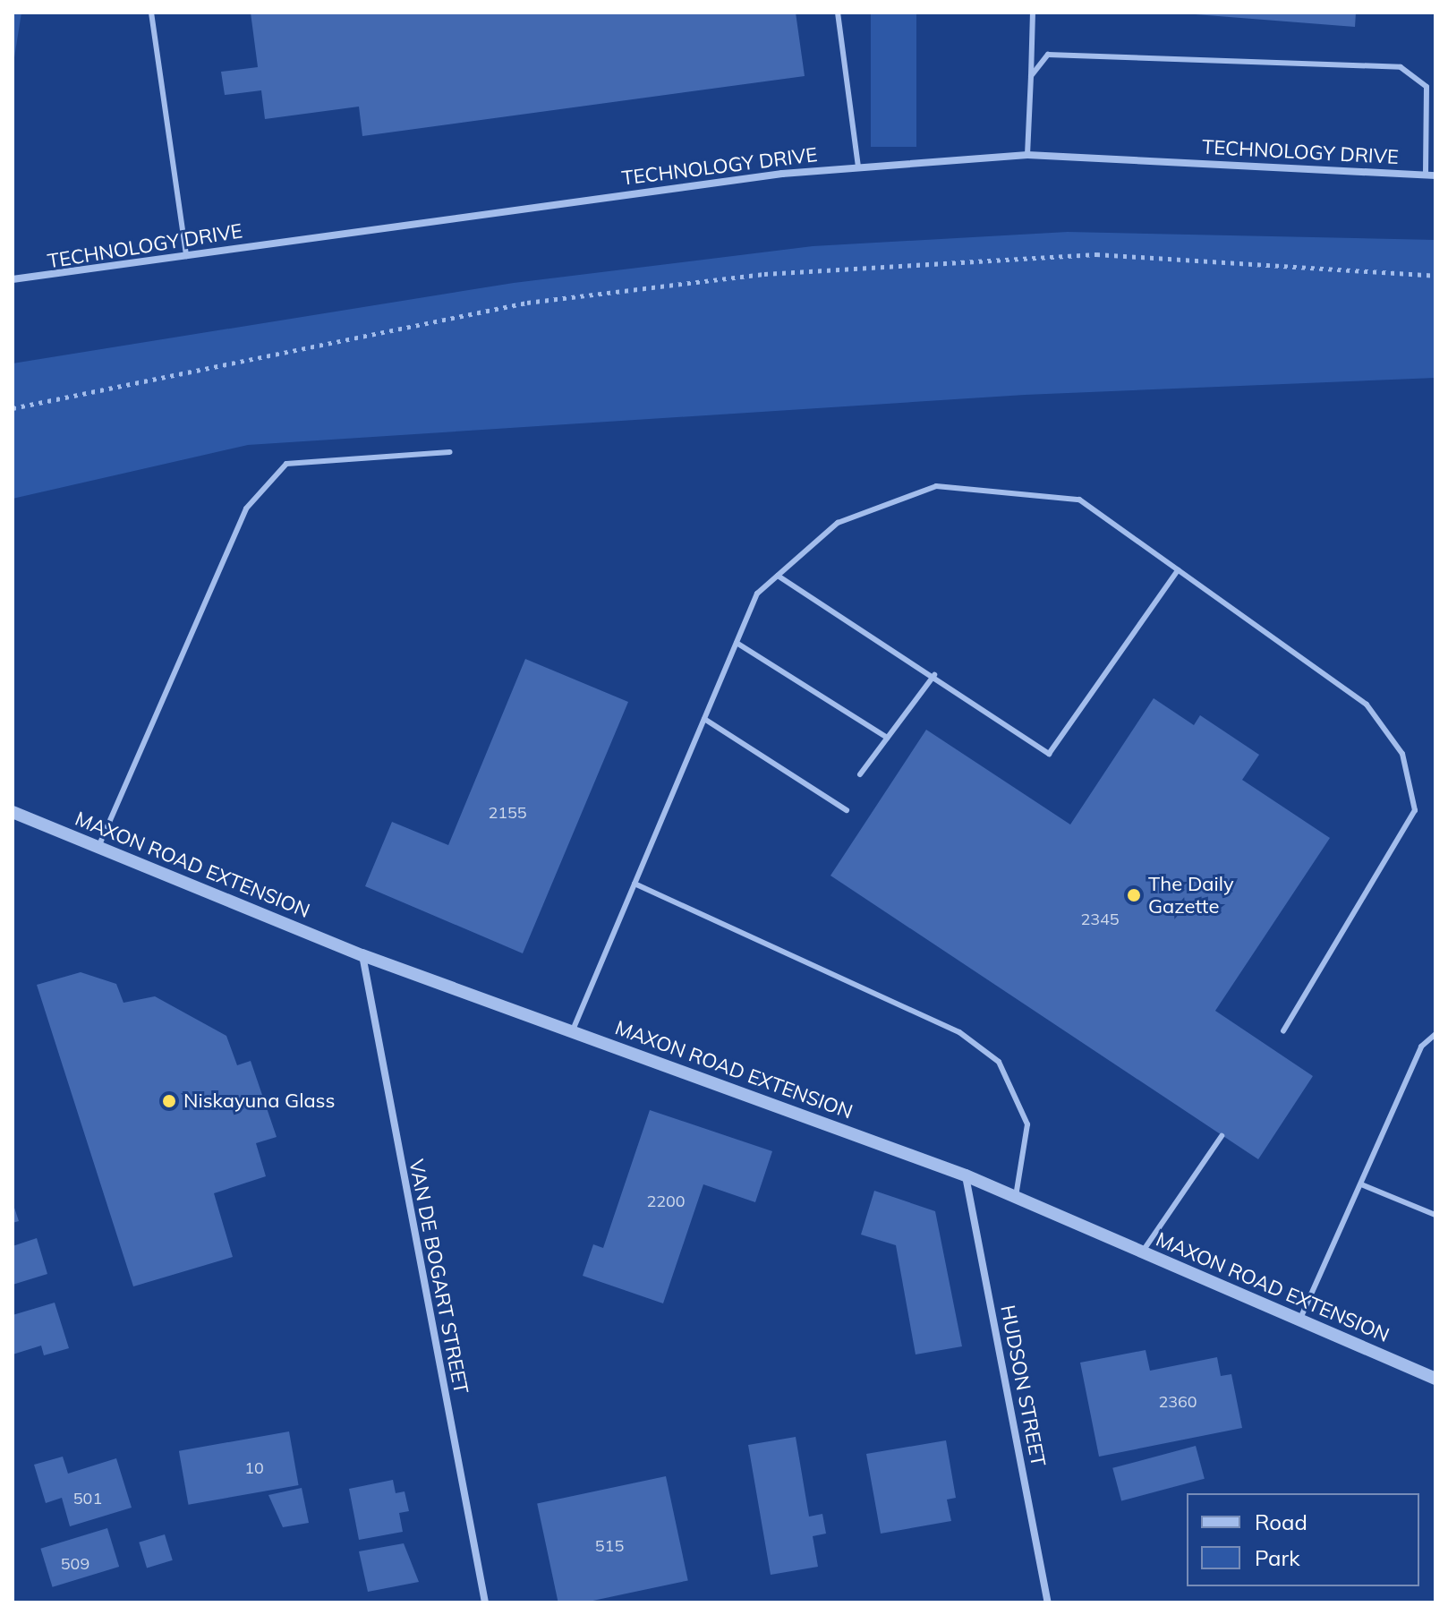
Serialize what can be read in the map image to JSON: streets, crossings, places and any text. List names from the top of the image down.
{
  "streets": {
    "street": [
      "TECHNOLOGY DRIVE",
      "MAXON ROAD EXTENSION",
      "VAN DE BOGART STREET",
      "HUDSON STREET"
    ]
  },
  "crossings": [
    ["MAXON ROAD EXTENSION", "VAN DE BOGART STREET"],
    ["MAXON ROAD EXTENSION", "HUDSON STREET"]
  ],
  "places": ["The Daily Gazette", "Niskayuna Glass"],
  "house_numbers": [
    "2155",
    "2345",
    "2200",
    "2360",
    "10",
    "501",
    "515",
    "509"
  ],
  "legend": ["Road", "Park"]
}
